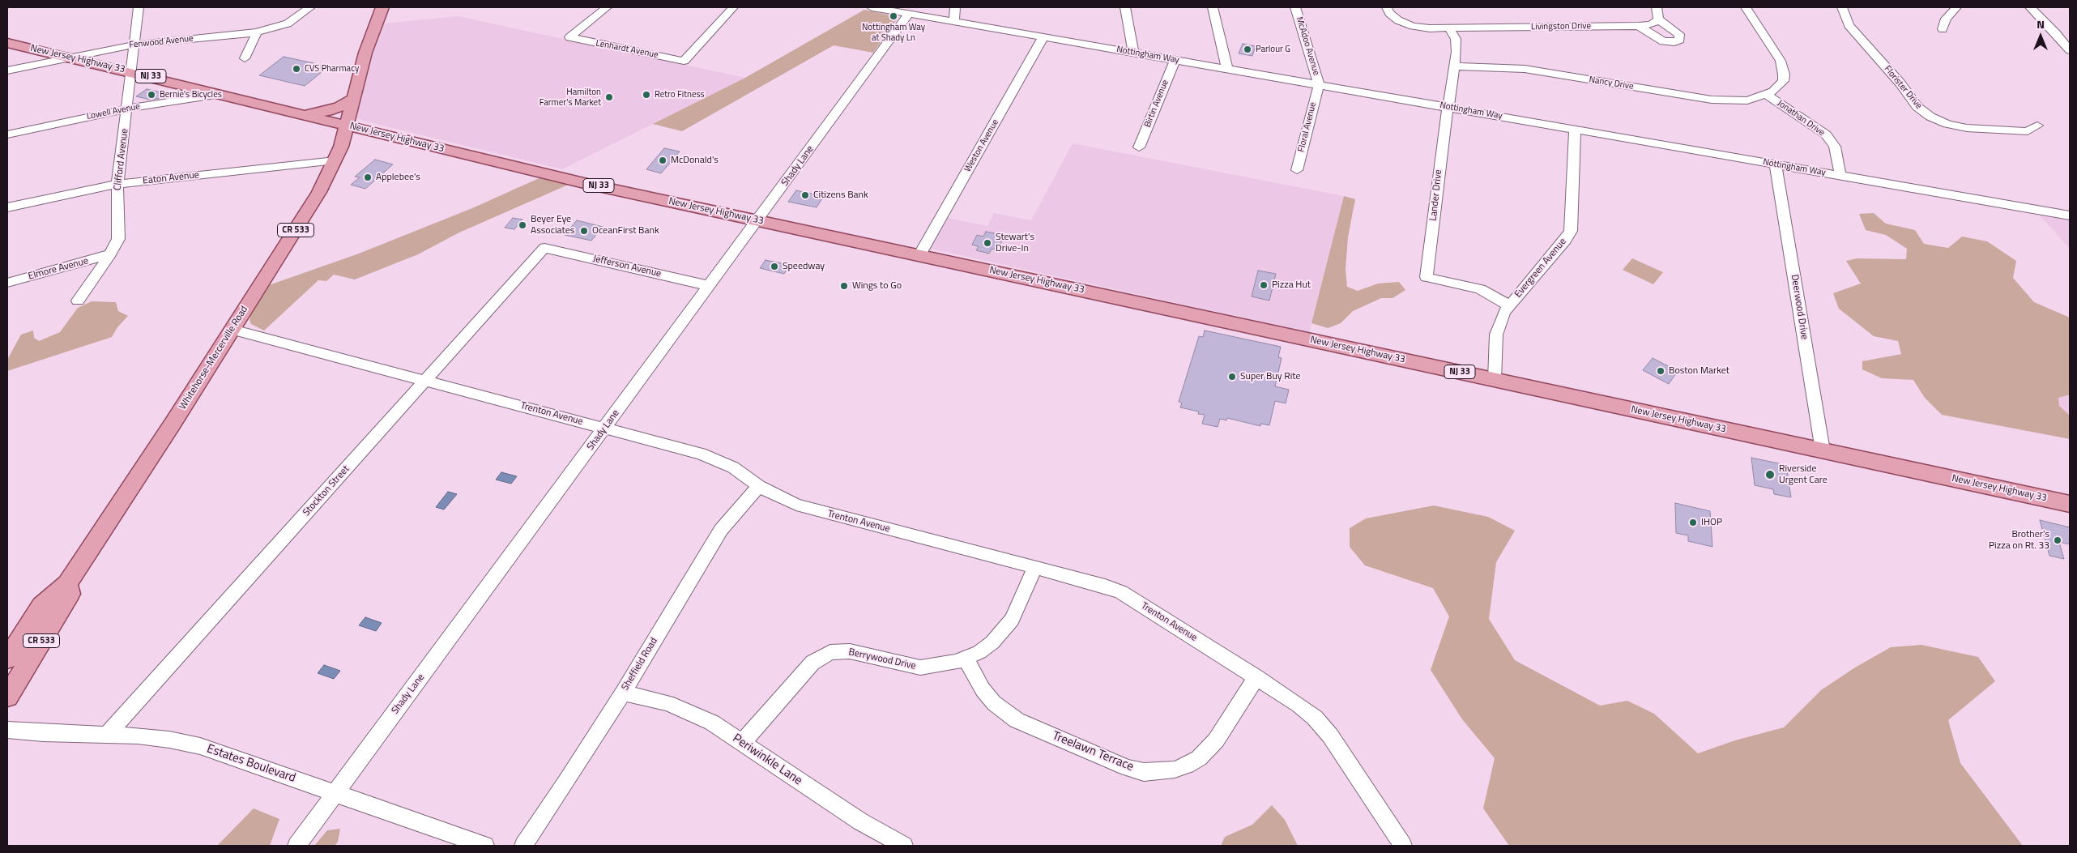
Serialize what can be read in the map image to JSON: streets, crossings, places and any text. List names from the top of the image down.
{
  "streets": {
    "main road": [
      "New Jersey Highway 33",
      "NJ 33",
      "CR 533",
      "Whitehorse-Mercerville Road"
    ],
    "street": [
      "Livingston Drive",
      "Fenwood Avenue",
      "McAdoo Avenue",
      "Lenhardt Avenue",
      "Nottingham Way",
      "Nancy Drive",
      "Florister Drive",
      "Birtin Avenue",
      "Lowell Avenue",
      "Jonathan Drive",
      "Floral Avenue",
      "Weston Avenue",
      "Clifford Avenue",
      "Shady Lane",
      "Eaton Avenue",
      "Lander Drive",
      "Jefferson Avenue",
      "Evergreen Avenue",
      "Elmore Avenue",
      "Deerwood Drive",
      "Trenton Avenue",
      "Stockton Street",
      "Berrywood Drive",
      "Sheffield Road",
      "Treelawn Terrace",
      "Periwinkle Lane",
      "Estates Boulevard"
    ]
  },
  "crossings": [
    ["Livingston Drive", "Lander Drive"],
    ["Fenwood Avenue", "New Jersey Highway 33"],
    ["Fenwood Avenue", "Clifford Avenue"],
    ["McAdoo Avenue", "Nottingham Way"],
    ["McAdoo Avenue", "Floral Avenue"],
    ["Nottingham Way", "Birtin Avenue"],
    ["Nottingham Way", "Jonathan Drive"],
    ["Nottingham Way", "Floral Avenue"],
    ["Nottingham Way", "Weston Avenue"],
    ["Nottingham Way", "Shady Lane"],
    ["Nottingham Way", "Lander Drive"],
    ["Nottingham Way", "Evergreen Avenue"],
    ["Nottingham Way", "Deerwood Drive"],
    ["New Jersey Highway 33", "Lowell Avenue"],
    ["New Jersey Highway 33", "Weston Avenue"],
    ["New Jersey Highway 33", "Clifford Avenue"],
    ["New Jersey Highway 33", "Shady Lane"],
    ["New Jersey Highway 33", "CR 533"],
    ["New Jersey Highway 33", "Evergreen Avenue"],
    ["New Jersey Highway 33", "Deerwood Drive"],
    ["New Jersey Highway 33", "Whitehorse-Mercerville Road"],
    ["Nancy Drive", "Jonathan Drive"],
    ["Nancy Drive", "Lander Drive"],
    ["Lowell Avenue", "Clifford Avenue"],
    ["Clifford Avenue", "Eaton Avenue"],
    ["Clifford Avenue", "Elmore Avenue"],
    ["Shady Lane", "Jefferson Avenue"],
    ["Shady Lane", "Trenton Avenue"],
    ["Shady Lane", "Estates Boulevard"],
    ["Eaton Avenue", "Whitehorse-Mercerville Road"],
    ["Lander Drive", "Evergreen Avenue"],
    ["CR 533", "Whitehorse-Mercerville Road"],
    ["Jefferson Avenue", "Stockton Street"],
    ["Whitehorse-Mercerville Road", "Trenton Avenue"],
    ["Trenton Avenue", "Stockton Street"],
    ["Trenton Avenue", "Berrywood Drive"],
    ["Trenton Avenue", "Sheffield Road"],
    ["Trenton Avenue", "Treelawn Terrace"],
    ["Stockton Street", "Estates Boulevard"],
    ["Berrywood Drive", "Treelawn Terrace"],
    ["Berrywood Drive", "Periwinkle Lane"],
    ["Sheffield Road", "Periwinkle Lane"]
  ],
  "places": [
    "Nottingham Way at Shady Ln",
    "Parlour G",
    "CVS Pharmacy",
    "Bernie's Bicycles",
    "Retro Fitness",
    "Hamilton Farmer's Market",
    "McDonald's",
    "Applebee's",
    "Citizens Bank",
    "Beyer Eye Associates",
    "OceanFirst Bank",
    "Stewart's Drive-In",
    "Speedway",
    "Pizza Hut",
    "Wings to Go",
    "Boston Market",
    "Super Buy Rite",
    "Riverside Urgent Care",
    "IHOP",
    "Brother's Pizza on Rt. 33"
  ],
  "north": "top"
}
